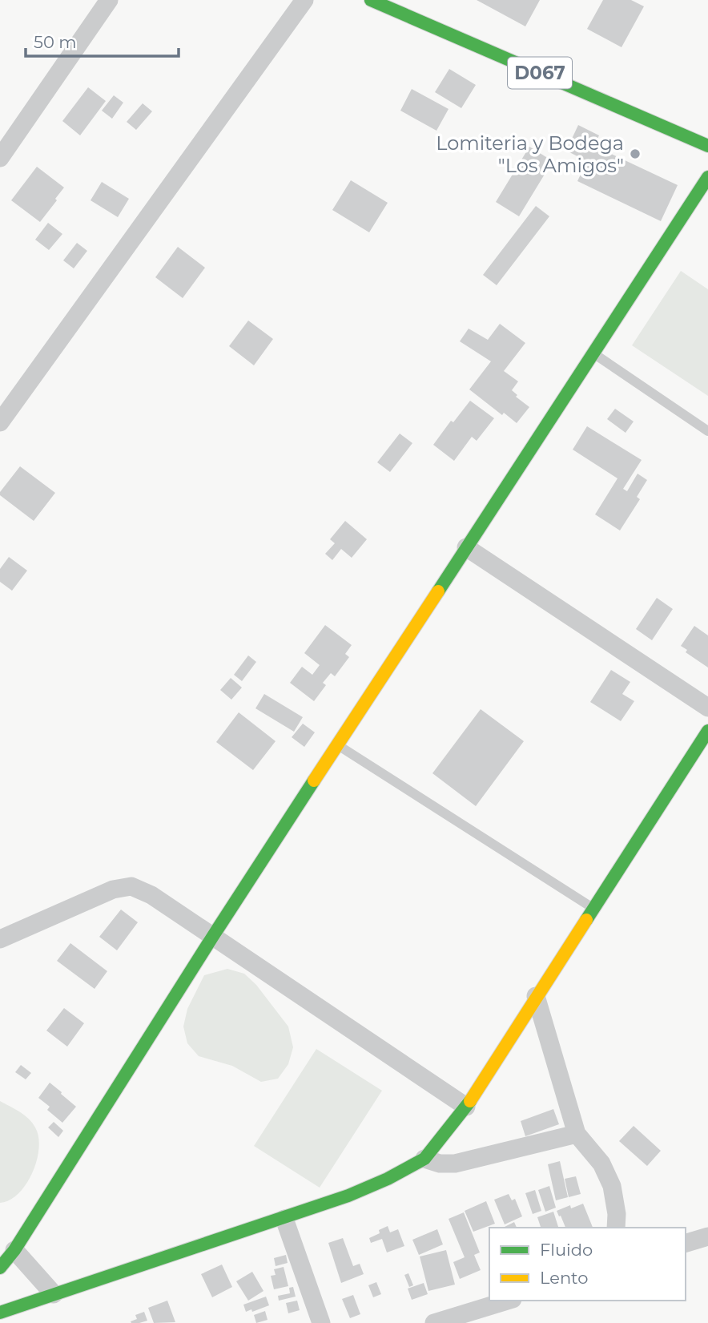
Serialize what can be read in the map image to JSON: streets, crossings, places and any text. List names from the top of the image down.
{
  "streets": {
    "street": ["D067"]
  },
  "places": ["Lomiteria y Bodega \"Los Amigos\""],
  "legend": ["Fluido", "Lento"],
  "scale_bar": "50 m"
}
